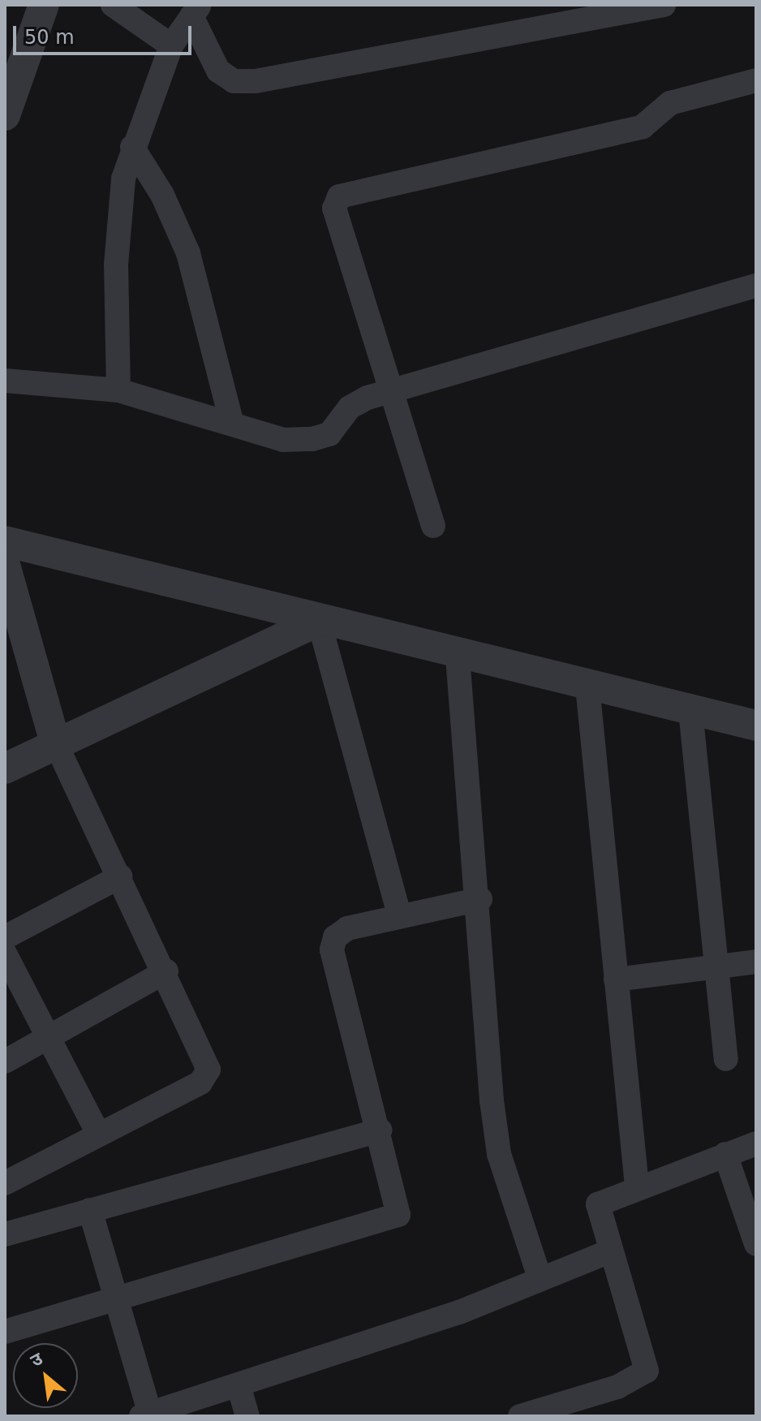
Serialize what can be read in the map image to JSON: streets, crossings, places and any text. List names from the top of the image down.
{
  "scale_bar": "50 m",
  "north": "top left"
}
